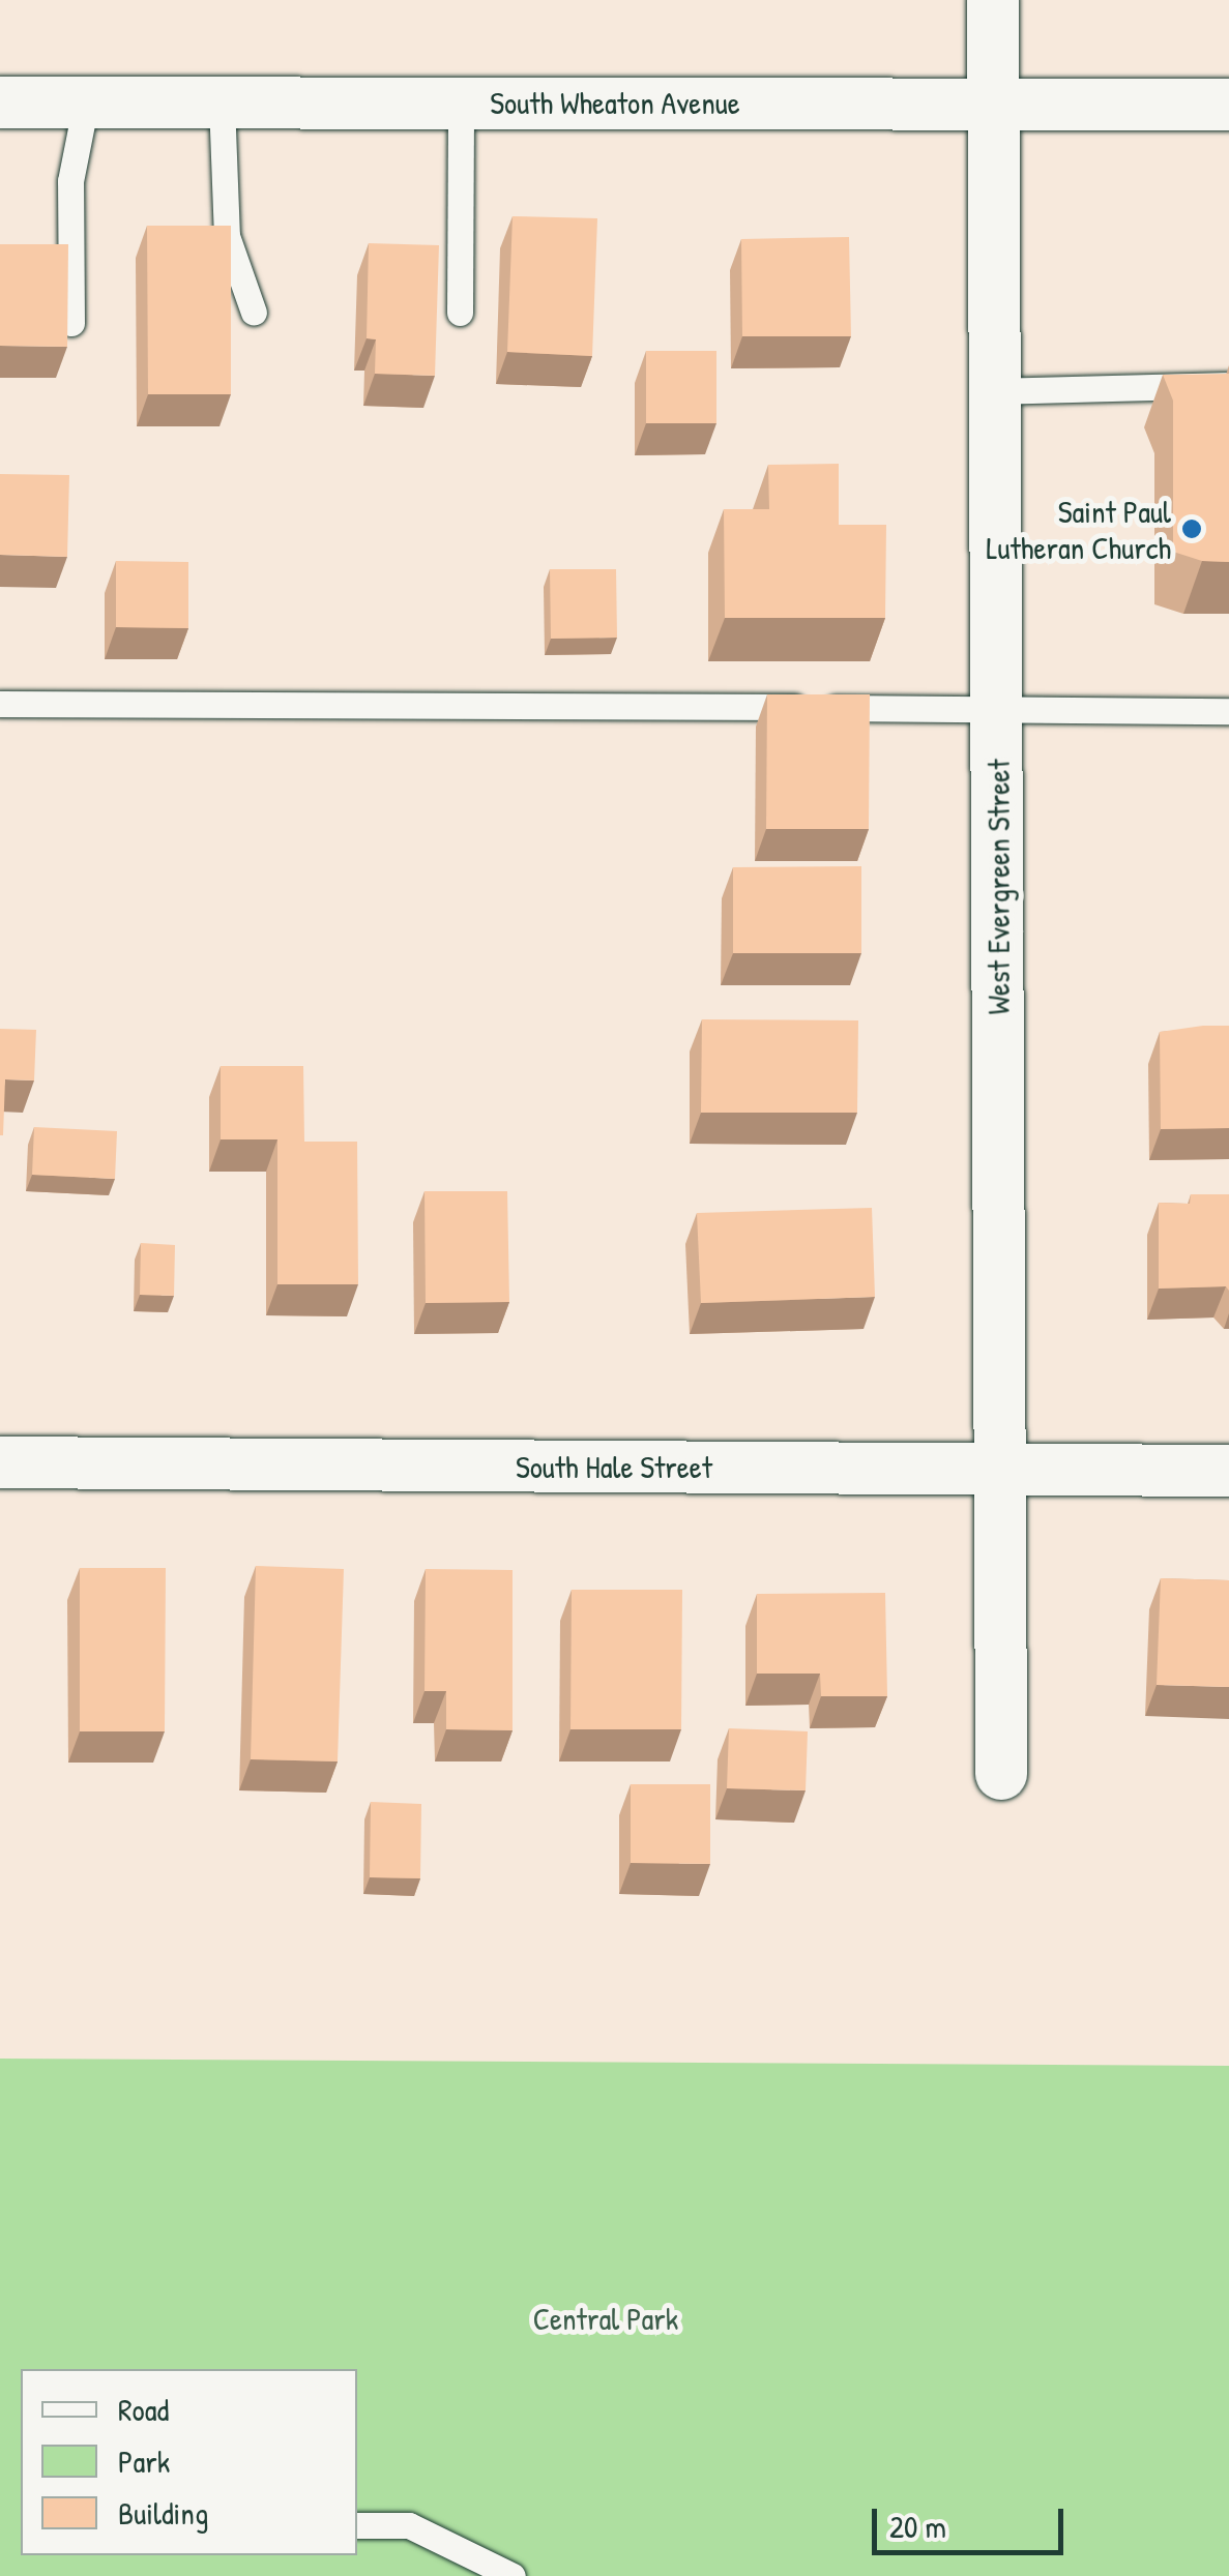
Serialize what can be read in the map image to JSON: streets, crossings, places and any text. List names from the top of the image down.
{
  "streets": {
    "street": ["South Wheaton Avenue", "West Evergreen Street", "South Hale Street"]
  },
  "crossings": [
    ["South Wheaton Avenue", "West Evergreen Street"],
    ["West Evergreen Street", "South Hale Street"]
  ],
  "parks": ["Central Park"],
  "places": ["Saint Paul Lutheran Church"],
  "legend": ["Road", "Park", "Building"],
  "scale_bar": "20 m"
}
